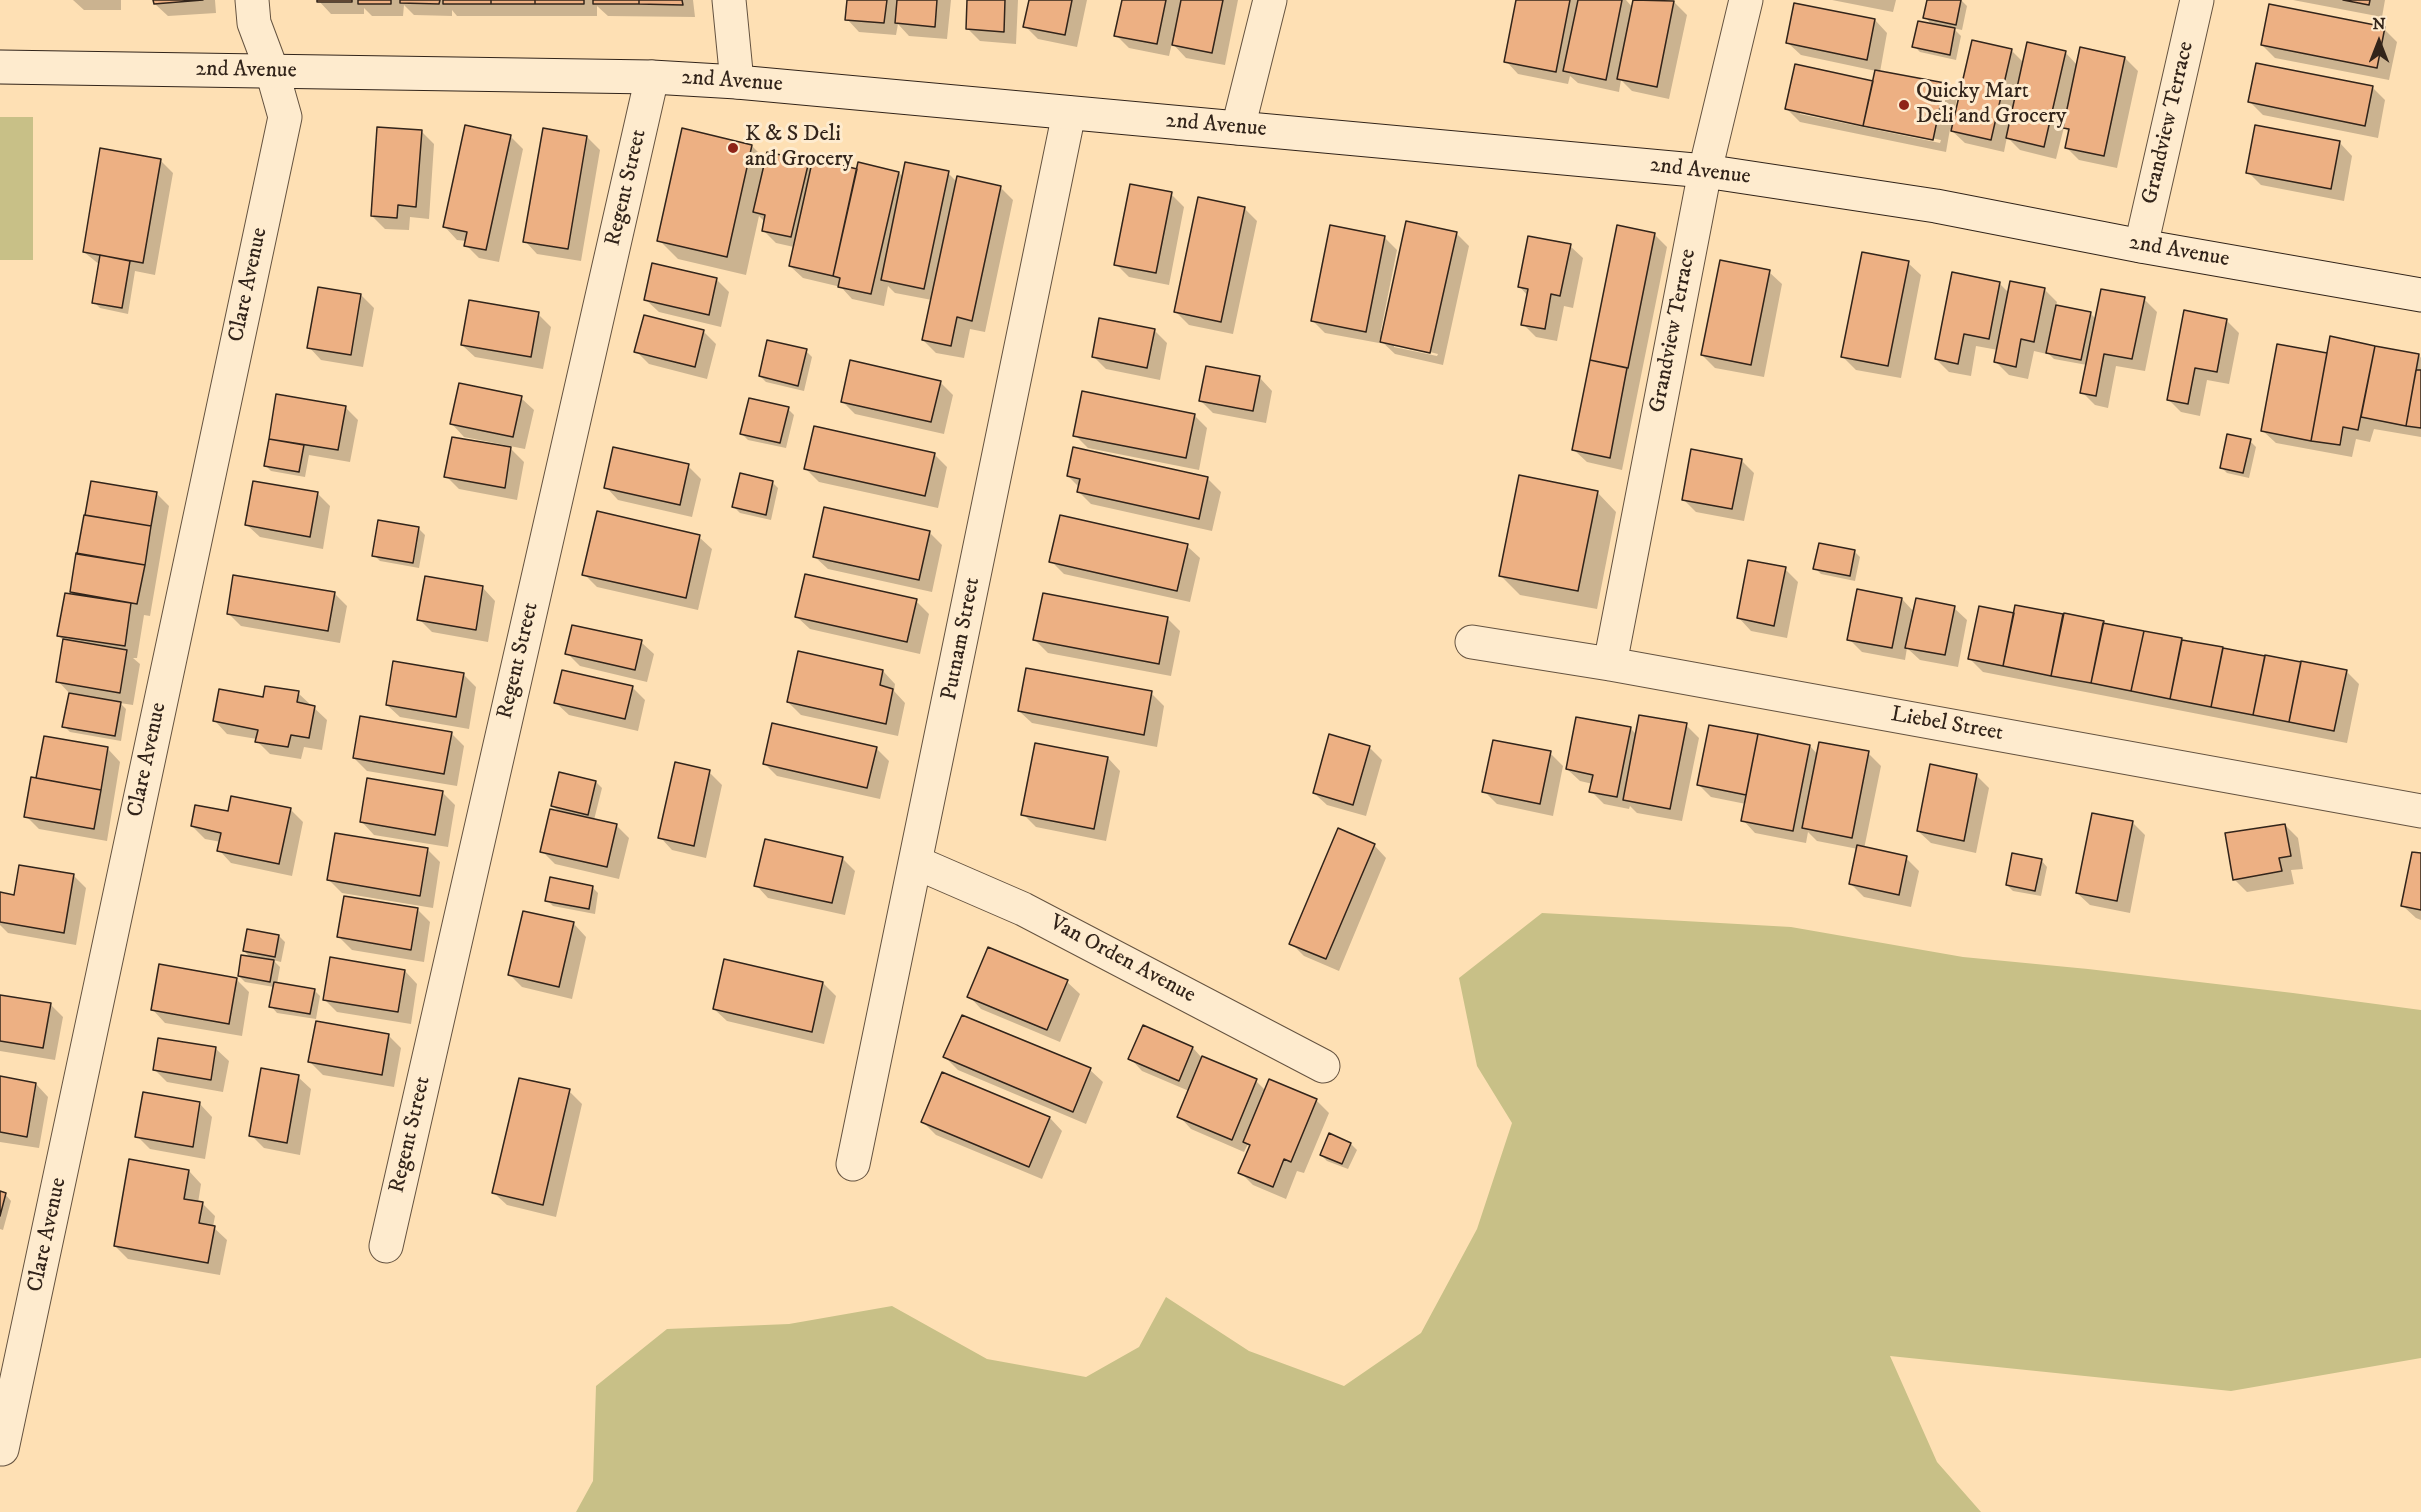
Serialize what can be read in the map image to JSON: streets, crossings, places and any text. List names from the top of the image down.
{
  "streets": {
    "street": [
      "2nd Avenue",
      "Grandview Terrace",
      "Regent Street",
      "Clare Avenue",
      "Putnam Street",
      "Liebel Street",
      "Van Orden Avenue"
    ]
  },
  "crossings": [
    ["2nd Avenue", "Grandview Terrace"],
    ["2nd Avenue", "Regent Street"],
    ["2nd Avenue", "Clare Avenue"],
    ["2nd Avenue", "Putnam Street"],
    ["Grandview Terrace", "Liebel Street"],
    ["Putnam Street", "Van Orden Avenue"]
  ],
  "places": ["Quicky Mart Deli and Grocery", "K & S Deli and Grocery"],
  "north": "top"
}
